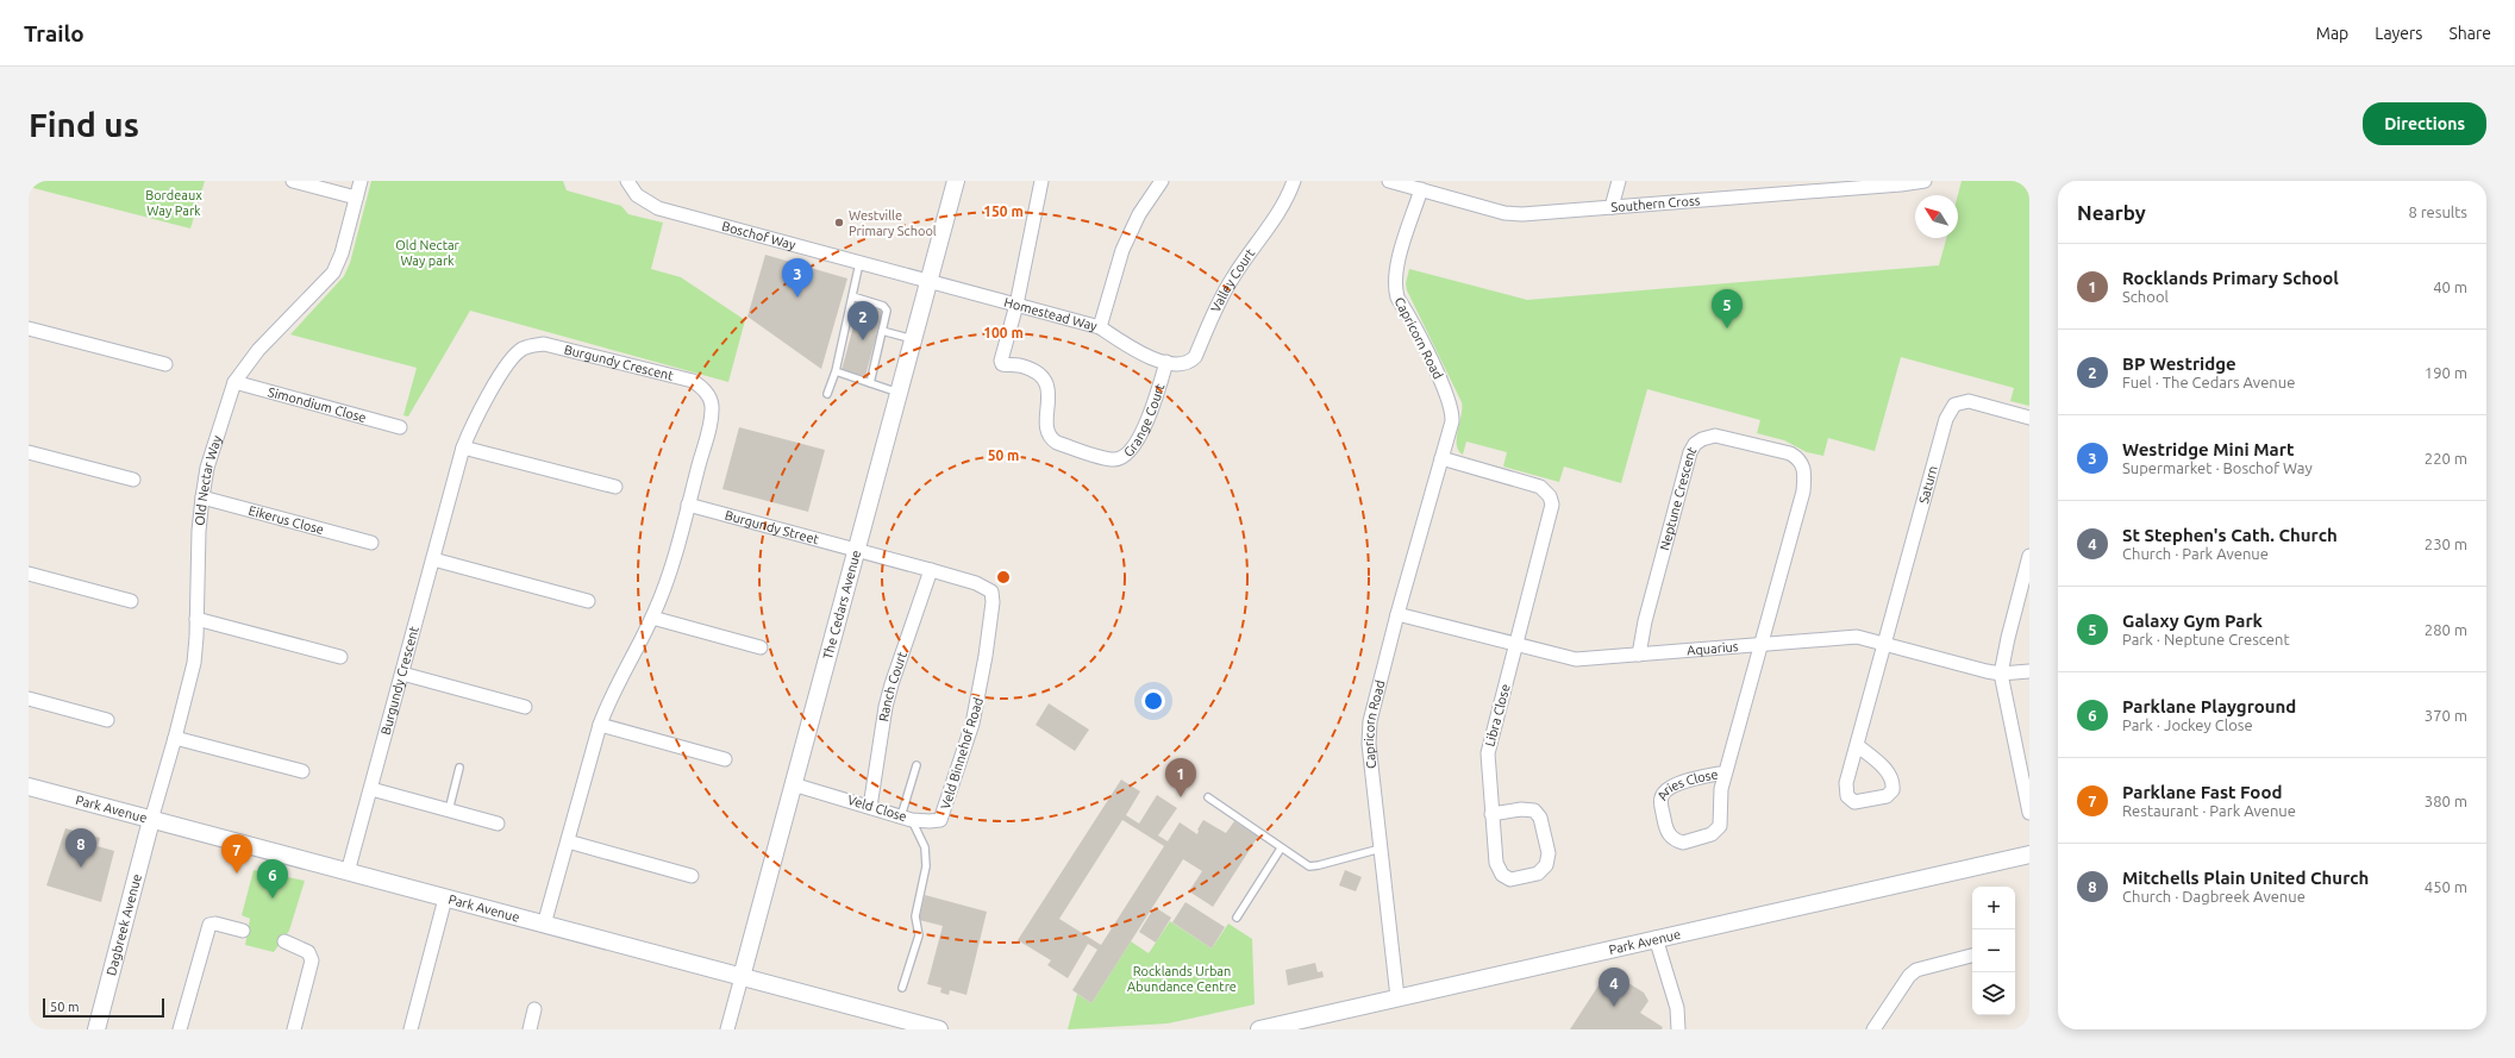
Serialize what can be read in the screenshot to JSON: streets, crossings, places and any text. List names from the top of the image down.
{
  "streets": {
    "street": [
      "Southern Cross",
      "Boschof Way",
      "Valley Court",
      "Homestead Way",
      "Capricorn Road",
      "Burgundy Crescent",
      "Simondium Close",
      "Grange Court",
      "Old Nectar Way",
      "Saturn",
      "Neptune Crescent",
      "Eikerus Close",
      "Burgundy Street",
      "The Cedars Avenue",
      "Aquarius",
      "Ranch Court",
      "Libra Close",
      "Veld Binnehof Road",
      "Aries Close",
      "Veld Close",
      "Park Avenue",
      "Dagbreek Avenue"
    ]
  },
  "crossings": [
    ["Southern Cross", "Capricorn Road"],
    ["Boschof Way", "Homestead Way"],
    ["Boschof Way", "The Cedars Avenue"],
    ["Valley Court", "Homestead Way"],
    ["Valley Court", "Grange Court"],
    ["Homestead Way", "Grange Court"],
    ["Homestead Way", "The Cedars Avenue"],
    ["Capricorn Road", "Aquarius"],
    ["Capricorn Road", "Park Avenue"],
    ["Burgundy Crescent", "Burgundy Street"],
    ["Burgundy Crescent", "Park Avenue"],
    ["Simondium Close", "Old Nectar Way"],
    ["Old Nectar Way", "Eikerus Close"],
    ["Old Nectar Way", "Park Avenue"],
    ["Old Nectar Way", "Dagbreek Avenue"],
    ["Saturn", "Aquarius"],
    ["Neptune Crescent", "Aquarius"],
    ["Neptune Crescent", "Aries Close"],
    ["Burgundy Street", "The Cedars Avenue"],
    ["Burgundy Street", "Ranch Court"],
    ["Burgundy Street", "Veld Binnehof Road"],
    ["The Cedars Avenue", "Veld Close"],
    ["The Cedars Avenue", "Park Avenue"],
    ["Aquarius", "Libra Close"],
    ["Aquarius", "Aries Close"],
    ["Ranch Court", "Veld Close"],
    ["Veld Binnehof Road", "Veld Close"],
    ["Park Avenue", "Dagbreek Avenue"]
  ],
  "parks": ["Bordeaux Way Park", "Old Nectar Way park", "Rocklands Urban Abundance Centre"],
  "places": ["Westville Primary School"],
  "scale_bar": "50 m",
  "north": "top left",
  "page": {
    "header": "Trailo",
    "nav": ["Map", "Layers", "Share"],
    "buttons": "Directions",
    "title": "Find us",
    "heading": ["Nearby", "8 results"],
    "list": [
      {
        "mark": "1",
        "name": "Rocklands Primary School",
        "note": "School",
        "value": "40 m"
      },
      {
        "mark": "2",
        "name": "BP Westridge",
        "note": "Fuel · The Cedars Avenue",
        "value": "190 m"
      },
      {
        "mark": "3",
        "name": "Westridge Mini Mart",
        "note": "Supermarket · Boschof Way",
        "value": "220 m"
      },
      {
        "mark": "4",
        "name": "St Stephen's Cath. Church",
        "note": "Church · Park Avenue",
        "value": "230 m"
      },
      {
        "mark": "5",
        "name": "Galaxy Gym Park",
        "note": "Park · Neptune Crescent",
        "value": "280 m"
      },
      {
        "mark": "6",
        "name": "Parklane Playground",
        "note": "Park · Jockey Close",
        "value": "370 m"
      },
      {
        "mark": "7",
        "name": "Parklane Fast Food",
        "note": "Restaurant · Park Avenue",
        "value": "380 m"
      },
      {
        "mark": "8",
        "name": "Mitchells Plain United Church",
        "note": "Church · Dagbreek Avenue",
        "value": "450 m"
      }
    ],
    "pins": [
      "3",
      "5",
      "2",
      "1",
      "8",
      "7",
      "6",
      "4"
    ],
    "map_buttons": ["+", "−"],
    "scale": "50 m"
  },
  "rings": ["150 m", "100 m", "50 m"]
}
